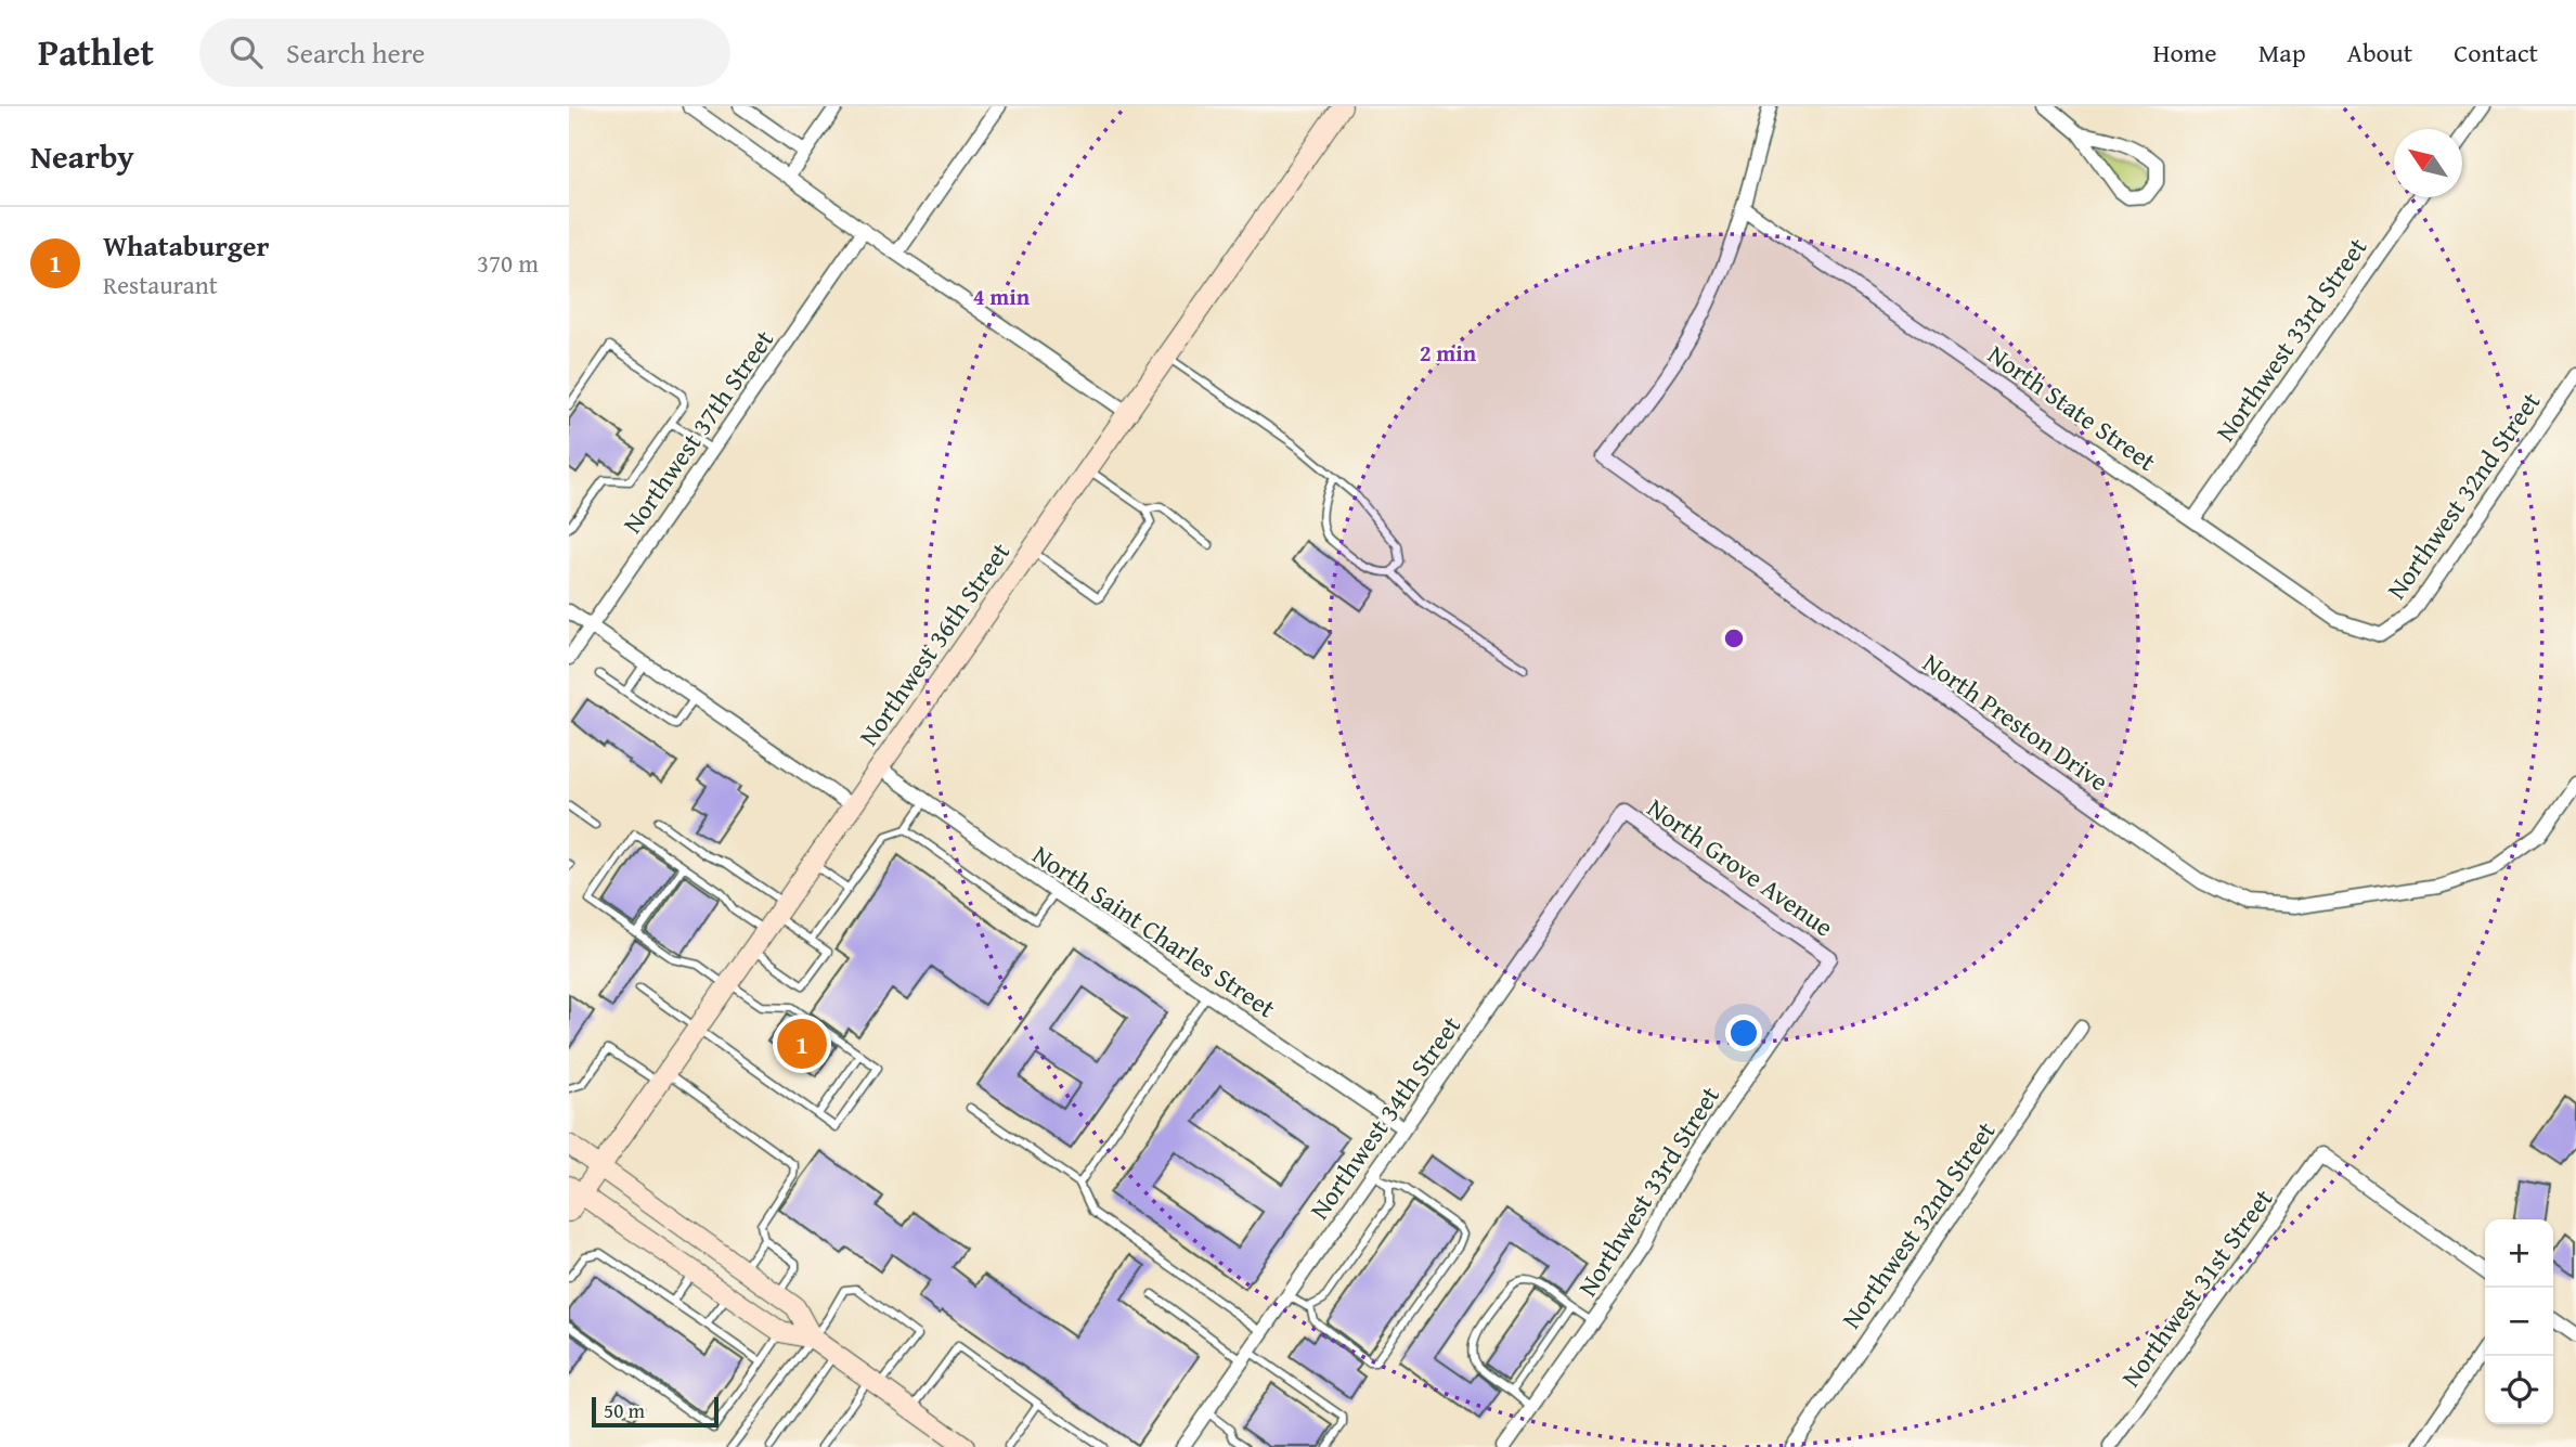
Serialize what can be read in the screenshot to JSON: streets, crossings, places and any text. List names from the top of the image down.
{
  "streets": {
    "main road": ["Northwest 36th Street"],
    "street": [
      "Northwest 33rd Street",
      "North State Street",
      "Northwest 37th Street",
      "Northwest 32nd Street",
      "North Preston Drive",
      "North Grove Avenue",
      "North Saint Charles Street",
      "Northwest 34th Street",
      "Northwest 31st Street"
    ]
  },
  "crossings": [
    ["Northwest 33rd Street", "North State Street"],
    ["Northwest 33rd Street", "North Grove Avenue"],
    ["North State Street", "Northwest 32nd Street"],
    ["North State Street", "North Preston Drive"],
    ["Northwest 36th Street", "North Saint Charles Street"],
    ["North Grove Avenue", "Northwest 34th Street"],
    ["North Saint Charles Street", "Northwest 34th Street"]
  ],
  "scale_bar": "50 m",
  "north": "top left",
  "page": {
    "header": "Pathlet",
    "search": "Search here",
    "nav": [
      "Home",
      "Map",
      "About",
      "Contact"
    ],
    "heading": "Nearby",
    "list": [
      {
        "mark": "1",
        "name": "Whataburger",
        "note": "Restaurant",
        "value": "370 m"
      }
    ],
    "pins": "1",
    "map_buttons": ["+", "−"],
    "scale": "50 m"
  },
  "rings": ["4 min", "2 min"]
}
